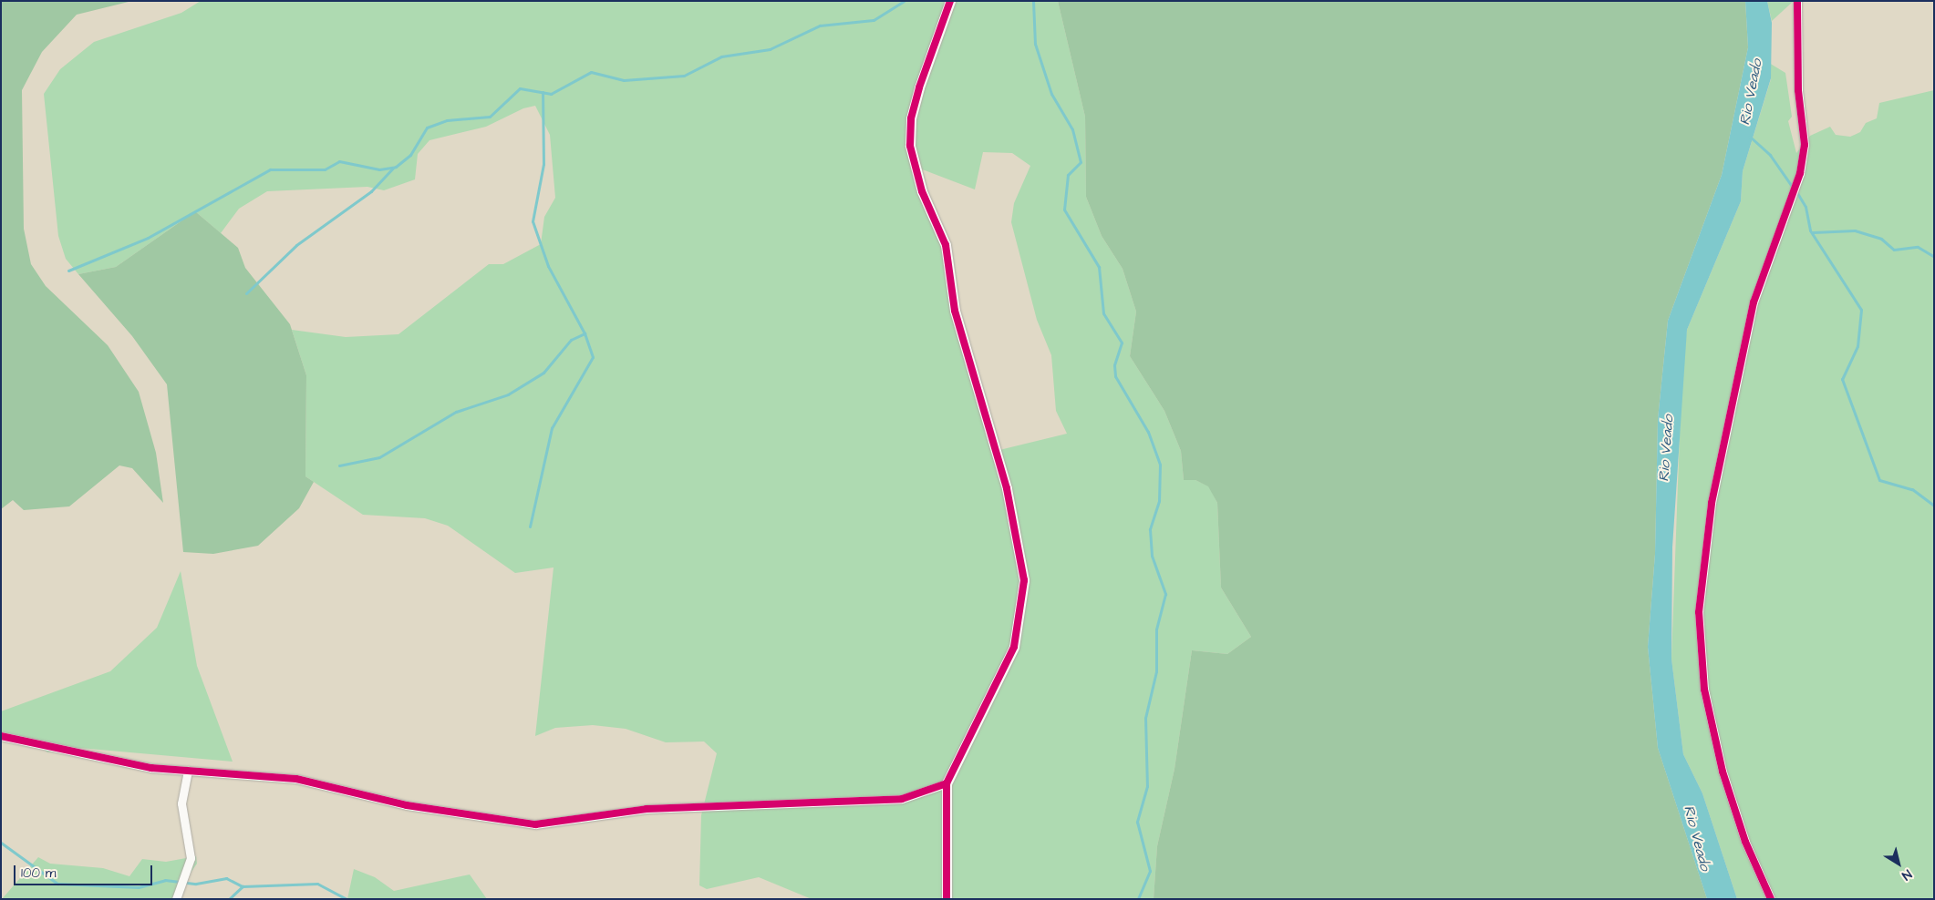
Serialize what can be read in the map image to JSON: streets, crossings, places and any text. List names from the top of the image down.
{
  "water": ["Rio Veado"],
  "scale_bar": "100 m",
  "north": "bottom right"
}
